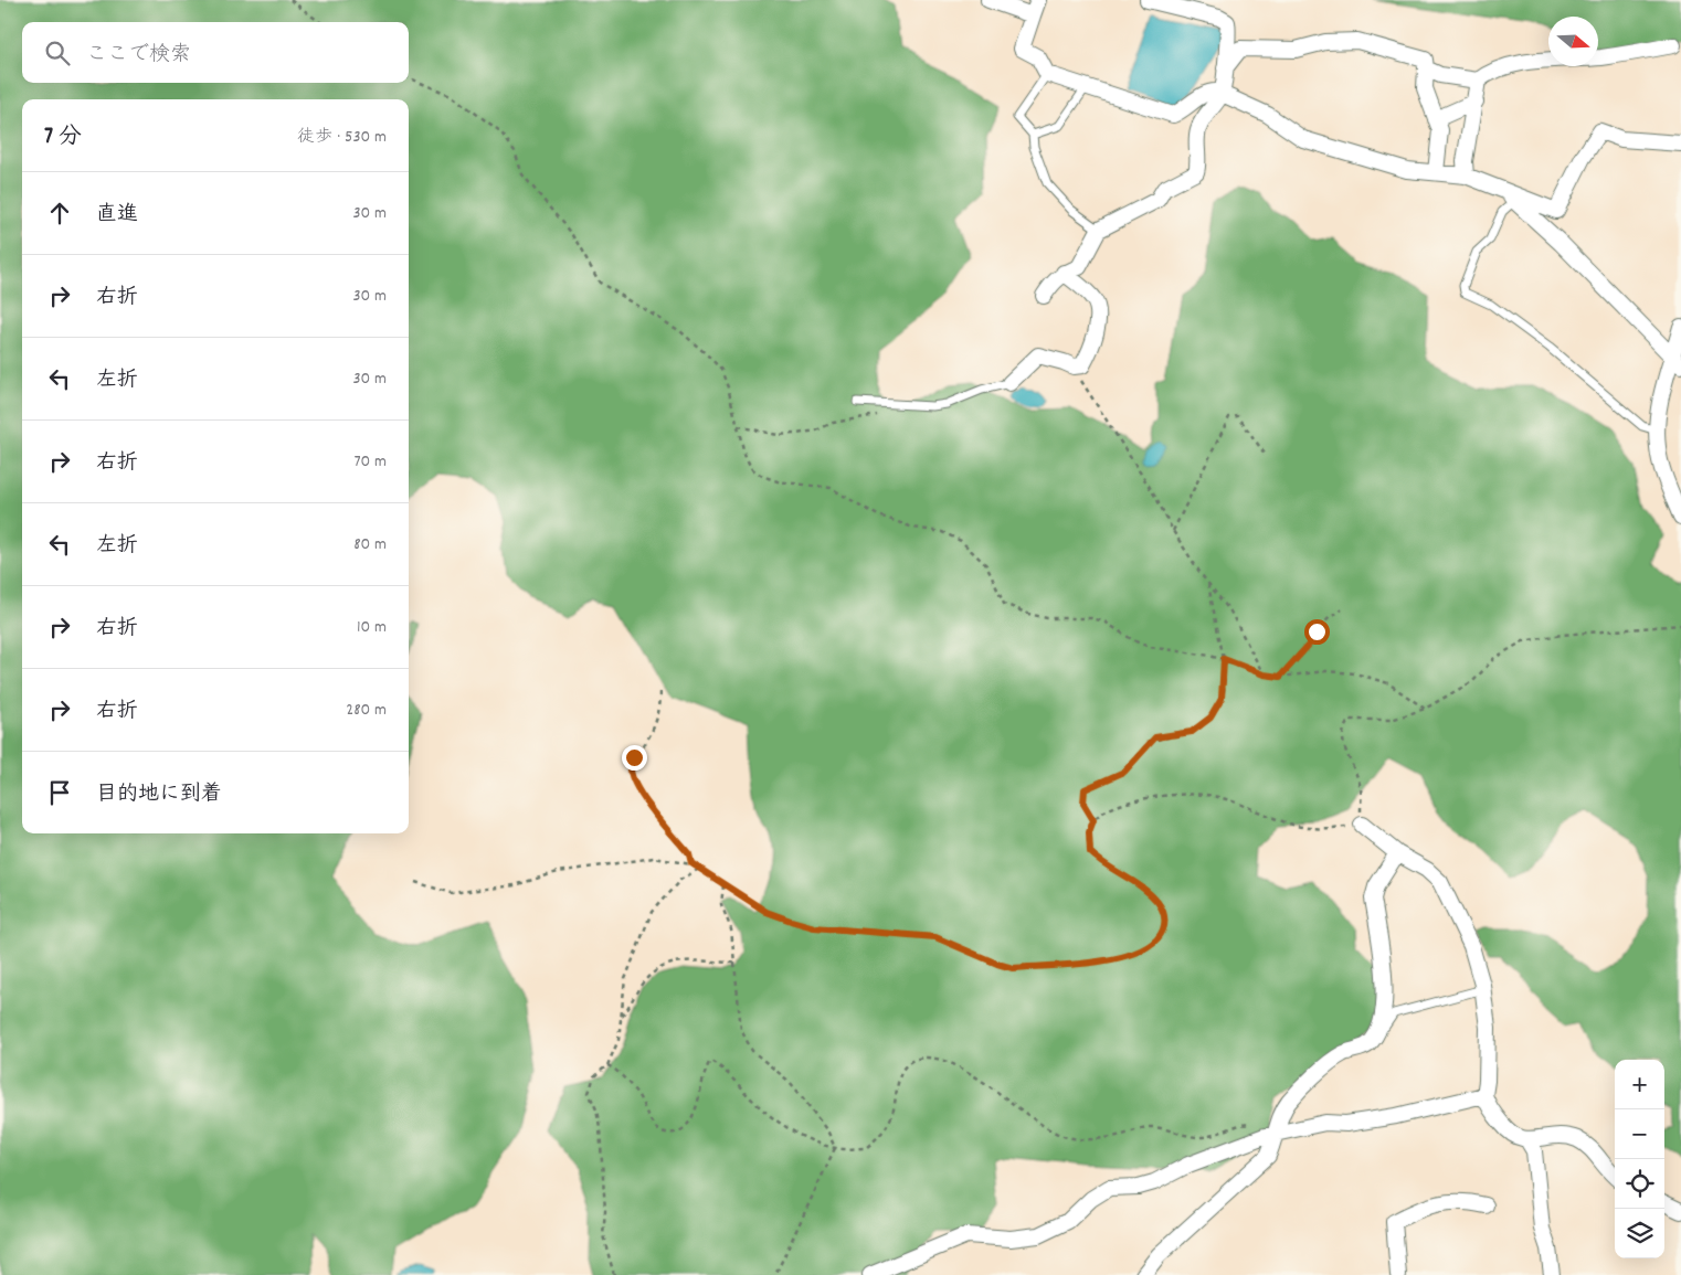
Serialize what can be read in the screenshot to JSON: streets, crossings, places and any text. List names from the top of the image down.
{
  "north": "right",
  "page": {
    "search": "ここで検索",
    "heading": ["7 分", "徒歩 · 530 m"],
    "list": [
      ["直進", "30 m"],
      ["右折", "30 m"],
      ["左折", "30 m"],
      ["右折", "70 m"],
      ["左折", "80 m"],
      ["右折", "10 m"],
      ["右折", "280 m"],
      "目的地に到着"
    ],
    "map_buttons": ["+", "−"]
  }
}
